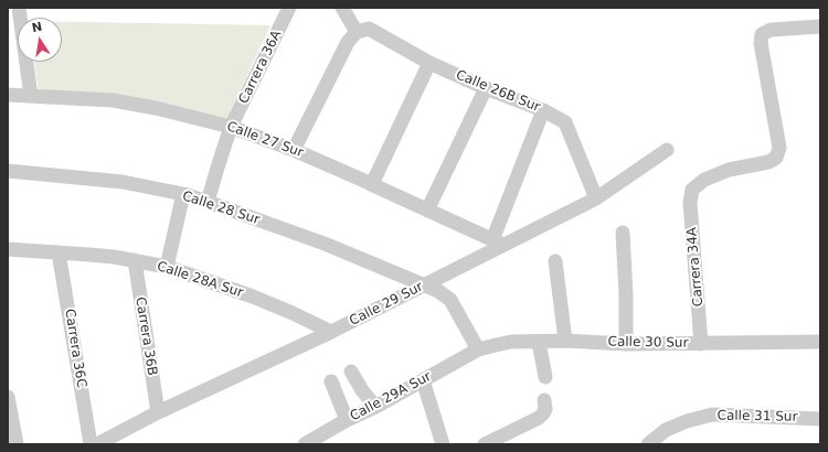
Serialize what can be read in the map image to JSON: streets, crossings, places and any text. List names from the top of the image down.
{
  "streets": {
    "street": [
      "Carrera 36A",
      "Calle 26B Sur",
      "Calle 27 Sur",
      "Calle 28 Sur",
      "Carrera 34A",
      "Calle 28A Sur",
      "Calle 29 Sur",
      "Carrera 36B",
      "Calle 30 Sur",
      "Carrera 36C",
      "Calle 29A Sur",
      "Calle 31 Sur"
    ]
  },
  "crossings": [
    ["Carrera 36A", "Calle 27 Sur"],
    ["Carrera 36A", "Calle 28 Sur"],
    ["Calle 26B Sur", "Calle 29 Sur"],
    ["Calle 27 Sur", "Calle 29 Sur"],
    ["Calle 28 Sur", "Calle 29 Sur"],
    ["Calle 28 Sur", "Calle 30 Sur"],
    ["Calle 28 Sur", "Calle 29A Sur"],
    ["Carrera 34A", "Calle 30 Sur"],
    ["Calle 28A Sur", "Calle 29 Sur"],
    ["Calle 28A Sur", "Carrera 36B"],
    ["Calle 28A Sur", "Carrera 36C"],
    ["Calle 29 Sur", "Carrera 36B"],
    ["Calle 30 Sur", "Calle 29A Sur"]
  ],
  "north": "top"
}
